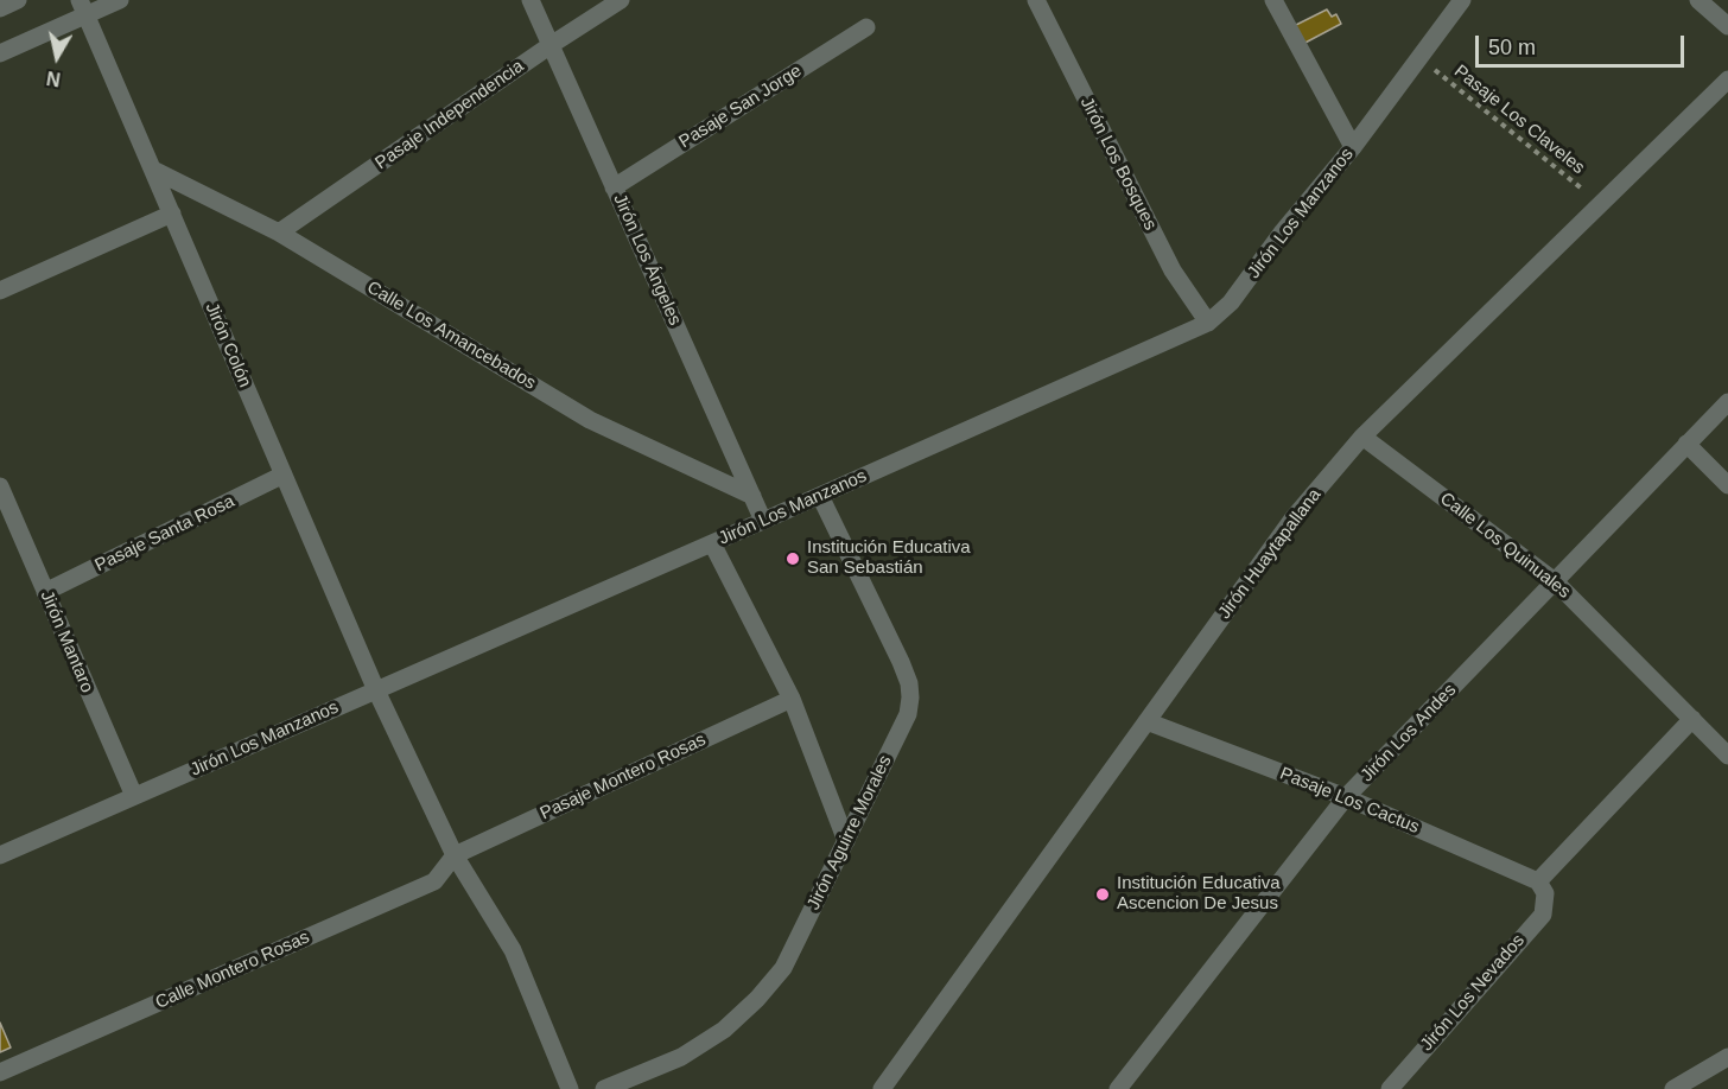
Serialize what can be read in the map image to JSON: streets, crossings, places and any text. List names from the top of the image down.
{
  "streets": {
    "street": [
      "Pasaje San Jorge",
      "Pasaje Independencia",
      "Jirón Los Bosques",
      "Jirón Los Manzanos",
      "Jirón Los Ángeles",
      "Calle Los Amancebados",
      "Jirón Colón",
      "Pasaje Santa Rosa",
      "Calle Los Quinuales",
      "Jirón Huaytapallana",
      "Jirón Mantaro",
      "Jirón Los Andes",
      "Pasaje Montero Rosas",
      "Pasaje Los Cactus",
      "Jirón Aguirre Morales",
      "Calle Montero Rosas",
      "Jirón Los Nevados"
    ],
    "path": ["Pasaje Los Claveles"]
  },
  "crossings": [
    ["Pasaje San Jorge", "Jirón Los Ángeles"],
    ["Pasaje Independencia", "Jirón Los Ángeles"],
    ["Pasaje Independencia", "Calle Los Amancebados"],
    ["Pasaje Los Claveles", "Jirón Los Manzanos"],
    ["Pasaje Los Claveles", "Jirón Huaytapallana"],
    ["Jirón Los Bosques", "Jirón Los Manzanos"],
    ["Jirón Los Manzanos", "Jirón Los Ángeles"],
    ["Jirón Los Manzanos", "Jirón Colón"],
    ["Jirón Los Manzanos", "Jirón Mantaro"],
    ["Jirón Los Manzanos", "Jirón Aguirre Morales"],
    ["Jirón Los Ángeles", "Calle Los Amancebados"],
    ["Calle Los Amancebados", "Jirón Colón"],
    ["Jirón Colón", "Pasaje Santa Rosa"],
    ["Jirón Colón", "Pasaje Montero Rosas"],
    ["Jirón Colón", "Calle Montero Rosas"],
    ["Pasaje Santa Rosa", "Jirón Mantaro"],
    ["Calle Los Quinuales", "Jirón Huaytapallana"],
    ["Calle Los Quinuales", "Jirón Los Andes"],
    ["Jirón Huaytapallana", "Pasaje Los Cactus"],
    ["Jirón Los Andes", "Pasaje Los Cactus"],
    ["Pasaje Montero Rosas", "Calle Montero Rosas"],
    ["Pasaje Los Cactus", "Jirón Los Nevados"]
  ],
  "places": ["Institución Educativa San Sebastián", "Institución Educativa Ascencion De Jesus"],
  "scale_bar": "50 m",
  "north": "bottom"
}
